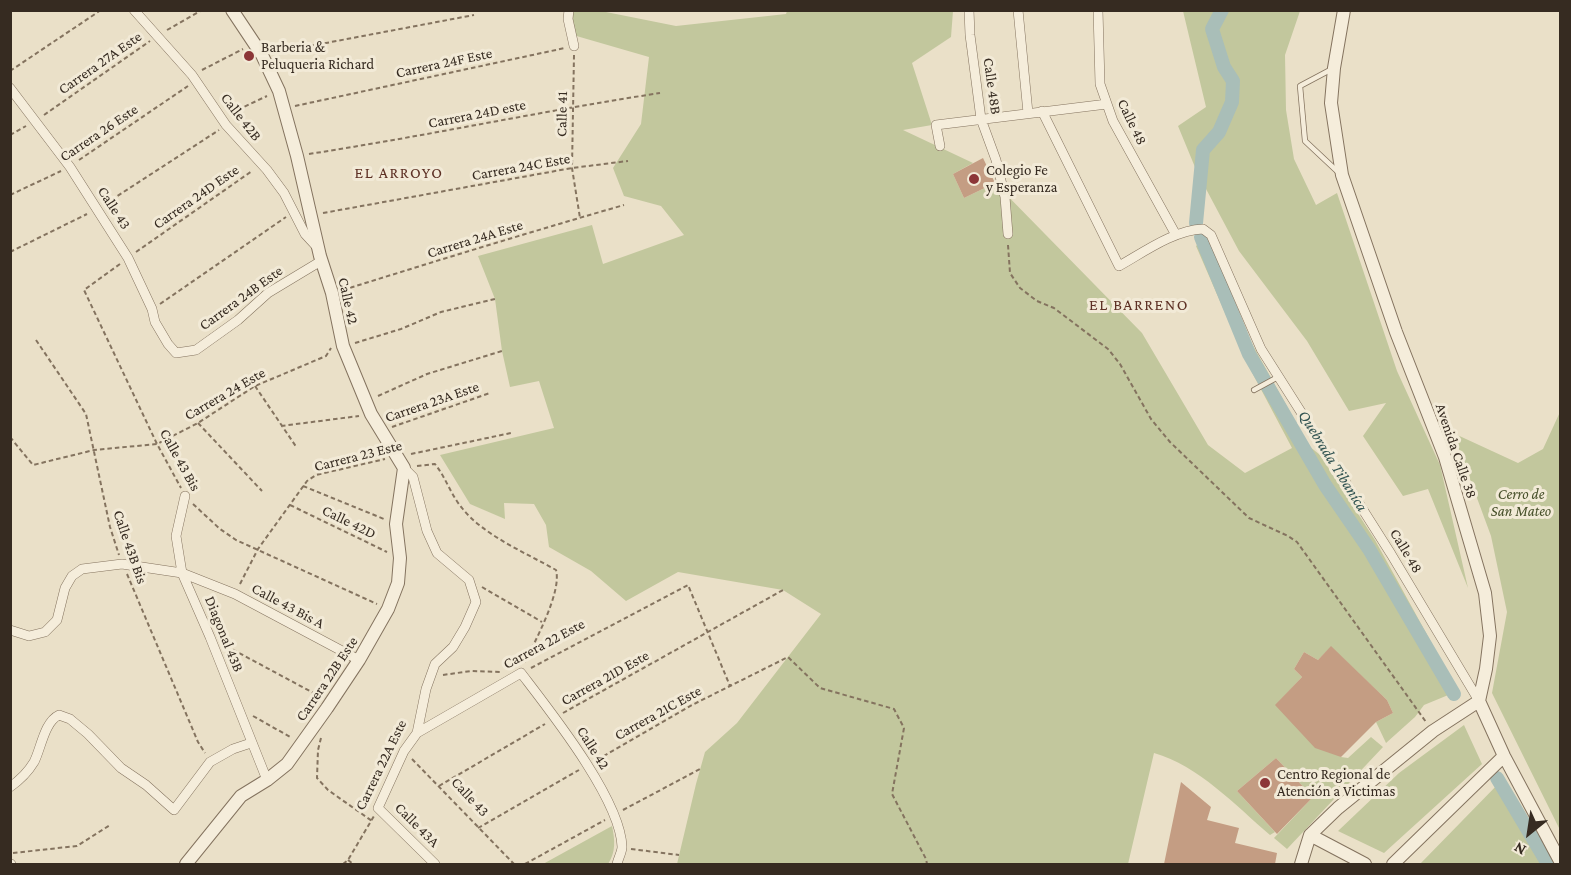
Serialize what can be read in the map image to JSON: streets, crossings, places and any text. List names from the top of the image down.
{
  "streets": {
    "street": [
      "Calle 48B",
      "Calle 42B",
      "Calle 48",
      "Calle 43",
      "Carrera 24B Este",
      "Calle 42",
      "Avenida Calle 38",
      "Calle 43 Bis A",
      "Diagonal 43B",
      "Carrera 22 Este",
      "Carrera 22B Este",
      "Carrera 22A Este",
      "Calle 43A"
    ],
    "path": [
      "Carrera 27A Este",
      "Carrera 24F Este",
      "Carrera 24D este",
      "Calle 41",
      "Carrera 26 Este",
      "Carrera 24C Este",
      "Carrera 24D Este",
      "Carrera 24A Este",
      "Carrera 24 Este",
      "Carrera 23A Este",
      "Carrera 23 Este",
      "Calle 43 Bis",
      "Calle 42D",
      "Calle 43B Bis",
      "Carrera 21D Este",
      "Carrera 21C Este"
    ]
  },
  "crossings": [
    ["Carrera 27A Este", "Calle 42B"],
    ["Carrera 27A Este", "Calle 43"],
    ["Carrera 24F Este", "Calle 41"],
    ["Carrera 24F Este", "Calle 42"],
    ["Carrera 24D este", "Calle 41"],
    ["Carrera 24D este", "Calle 42"],
    ["Calle 41", "Carrera 24C Este"],
    ["Calle 41", "Carrera 24A Este"],
    ["Calle 42B", "Carrera 26 Este"],
    ["Calle 42B", "Carrera 24D Este"],
    ["Calle 42B", "Calle 42"],
    ["Calle 48", "Avenida Calle 38"],
    ["Carrera 26 Este", "Calle 43"],
    ["Carrera 26 Este", "Calle 42"],
    ["Carrera 24C Este", "Calle 42"],
    ["Carrera 24D Este", "Calle 43"],
    ["Carrera 24D Este", "Calle 43 Bis"],
    ["Calle 43", "Carrera 24B Este"],
    ["Calle 43", "Carrera 21D Este"],
    ["Calle 43", "Carrera 21C Este"],
    ["Calle 43", "Carrera 22A Este"],
    ["Carrera 24A Este", "Calle 42"],
    ["Carrera 24B Este", "Calle 42"],
    ["Calle 42", "Carrera 24 Este"],
    ["Calle 42", "Carrera 23A Este"],
    ["Calle 42", "Carrera 23 Este"],
    ["Calle 42", "Carrera 22 Este"],
    ["Calle 42", "Carrera 21D Este"],
    ["Calle 42", "Carrera 22B Este"],
    ["Calle 42", "Carrera 21C Este"],
    ["Calle 42", "Carrera 22A Este"],
    ["Carrera 24 Este", "Calle 43 Bis"],
    ["Carrera 24 Este", "Calle 43B Bis"],
    ["Carrera 23 Este", "Calle 43 Bis"],
    ["Carrera 23 Este", "Calle 42D"],
    ["Carrera 23 Este", "Calle 43 Bis A"],
    ["Calle 43 Bis", "Diagonal 43B"],
    ["Calle 43 Bis", "Carrera 22B Este"],
    ["Calle 42D", "Carrera 22B Este"],
    ["Calle 43B Bis", "Calle 43 Bis A"],
    ["Calle 43 Bis A", "Diagonal 43B"],
    ["Calle 43 Bis A", "Carrera 22B Este"],
    ["Diagonal 43B", "Carrera 22B Este"],
    ["Carrera 22 Este", "Carrera 21D Este"],
    ["Carrera 22 Este", "Carrera 22A Este"],
    ["Carrera 22A Este", "Calle 43A"]
  ],
  "districts": ["EL ARROYO", "EL BARRENO"],
  "water": ["Quebrada Tibaníca"],
  "parks": ["Cerro de San Mateo"],
  "places": ["Barberia & Peluqueria Richard", "Colegio Fe y Esperanza", "Centro Regional de Atención a Victimas"],
  "north": "bottom left"
}
